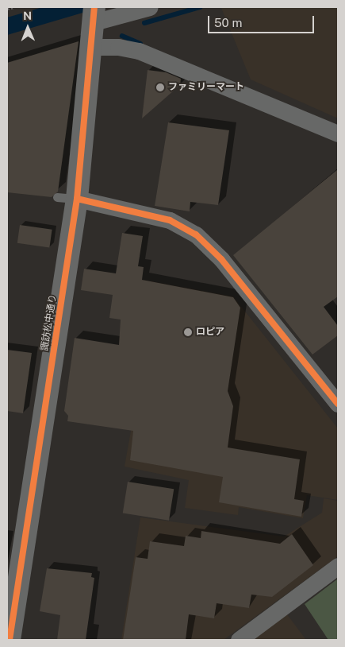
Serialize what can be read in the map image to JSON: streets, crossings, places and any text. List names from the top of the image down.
{
  "streets": {
    "street": ["諏訪松中通り"]
  },
  "places": ["ファミリーマート", "ロピア"],
  "scale_bar": "50 m",
  "north": "top"
}
